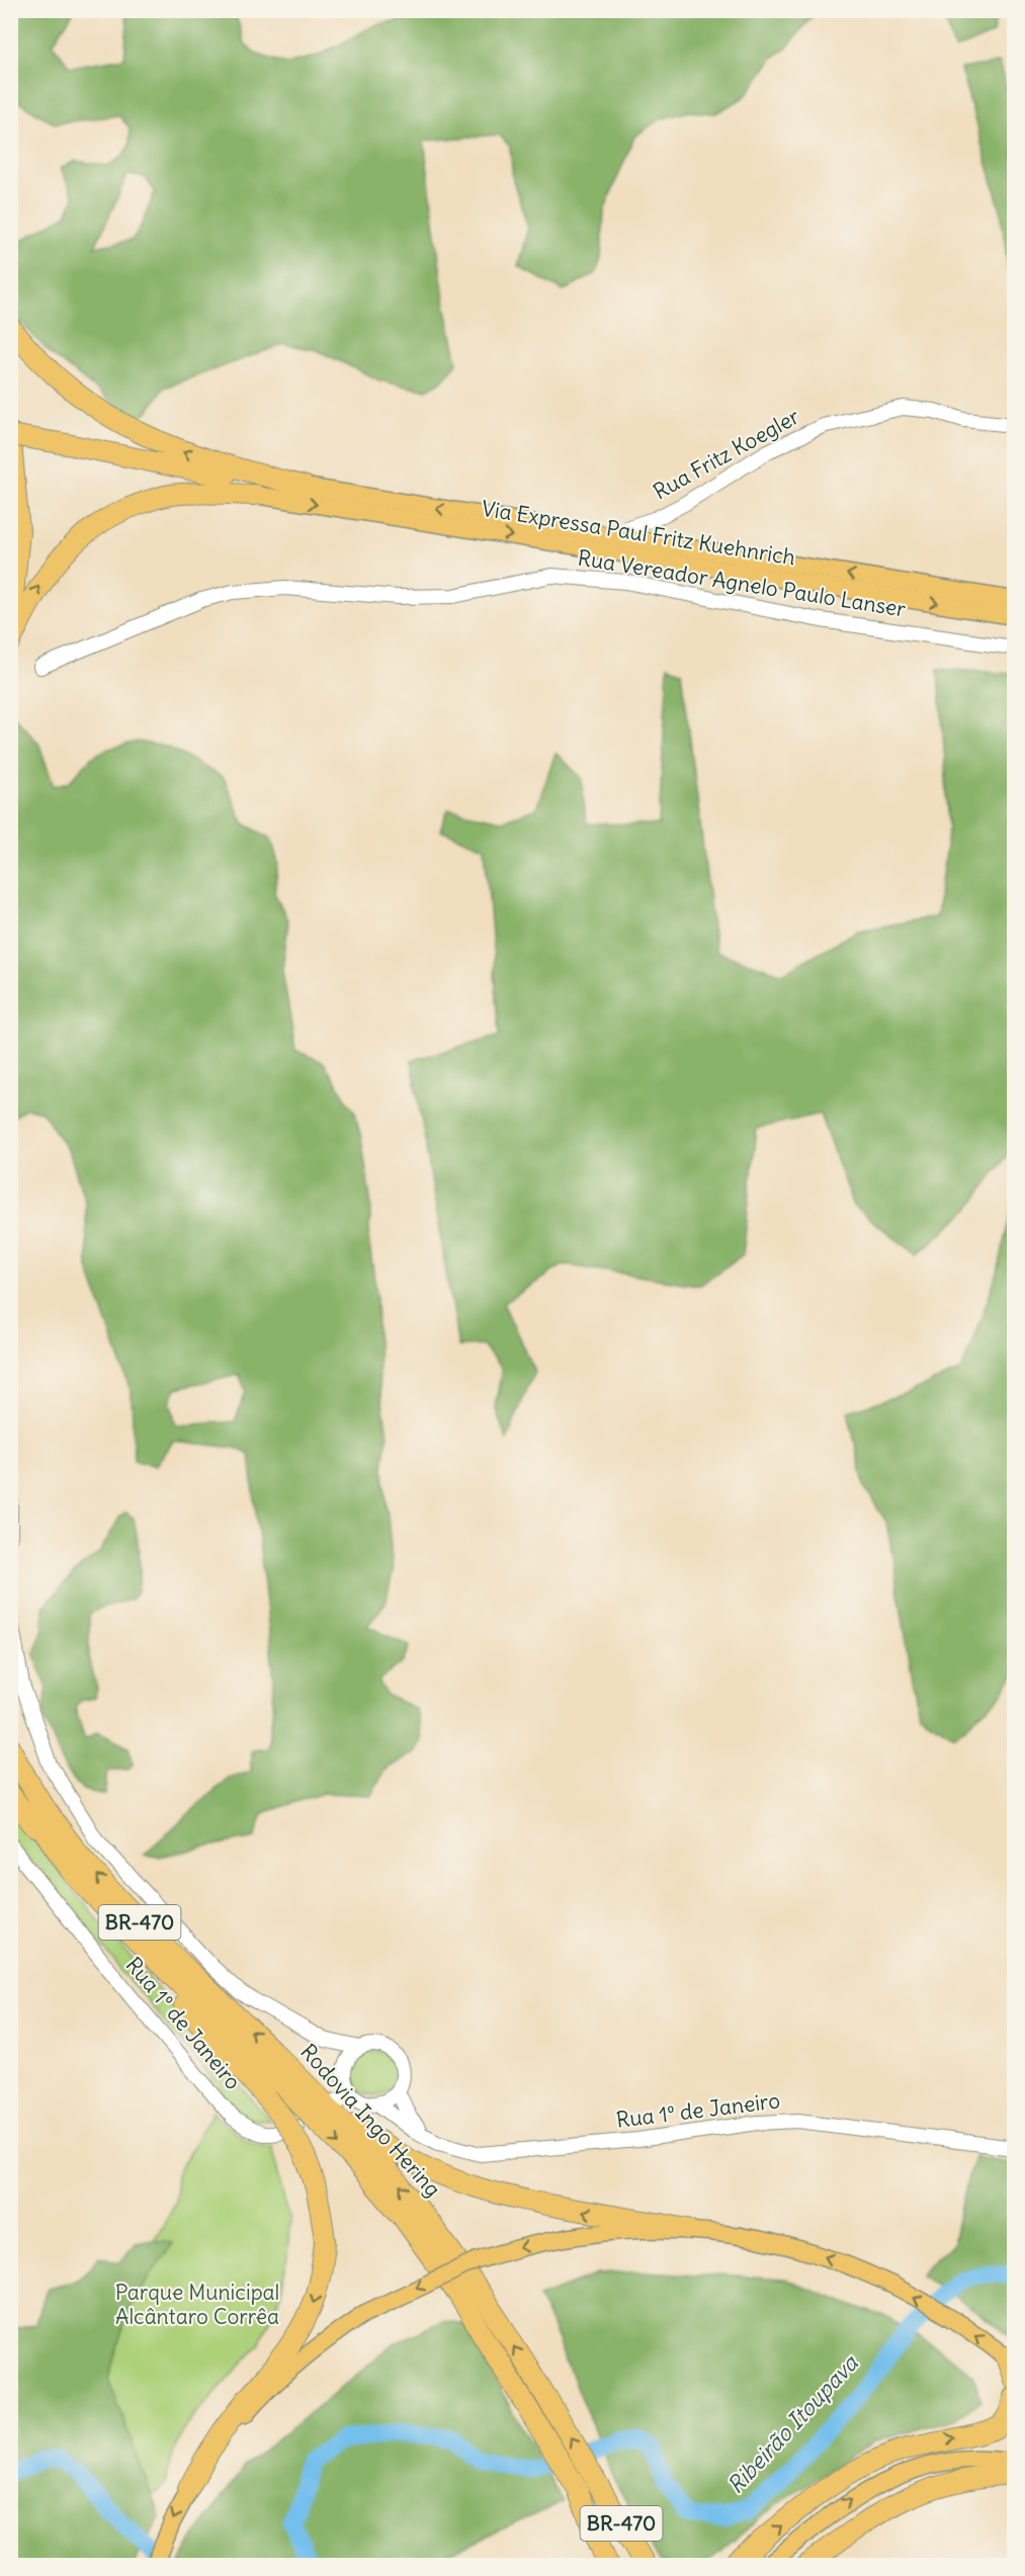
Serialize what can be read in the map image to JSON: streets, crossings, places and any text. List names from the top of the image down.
{
  "streets": {
    "highway": ["BR-470", "Rodovia Ingo Hering"],
    "main road": ["Via Expressa Paul Fritz Kuehnrich"],
    "street": ["Rua Fritz Koegler", "Rua Vereador Agnelo Paulo Lanser", "Rua 1º de Janeiro"]
  },
  "crossings": [
    ["Rua Fritz Koegler", "Via Expressa Paul Fritz Kuehnrich"]
  ],
  "water": ["Ribeirão Itoupava"],
  "parks": ["Parque Municipal Alcântaro Corrêa"]
}
